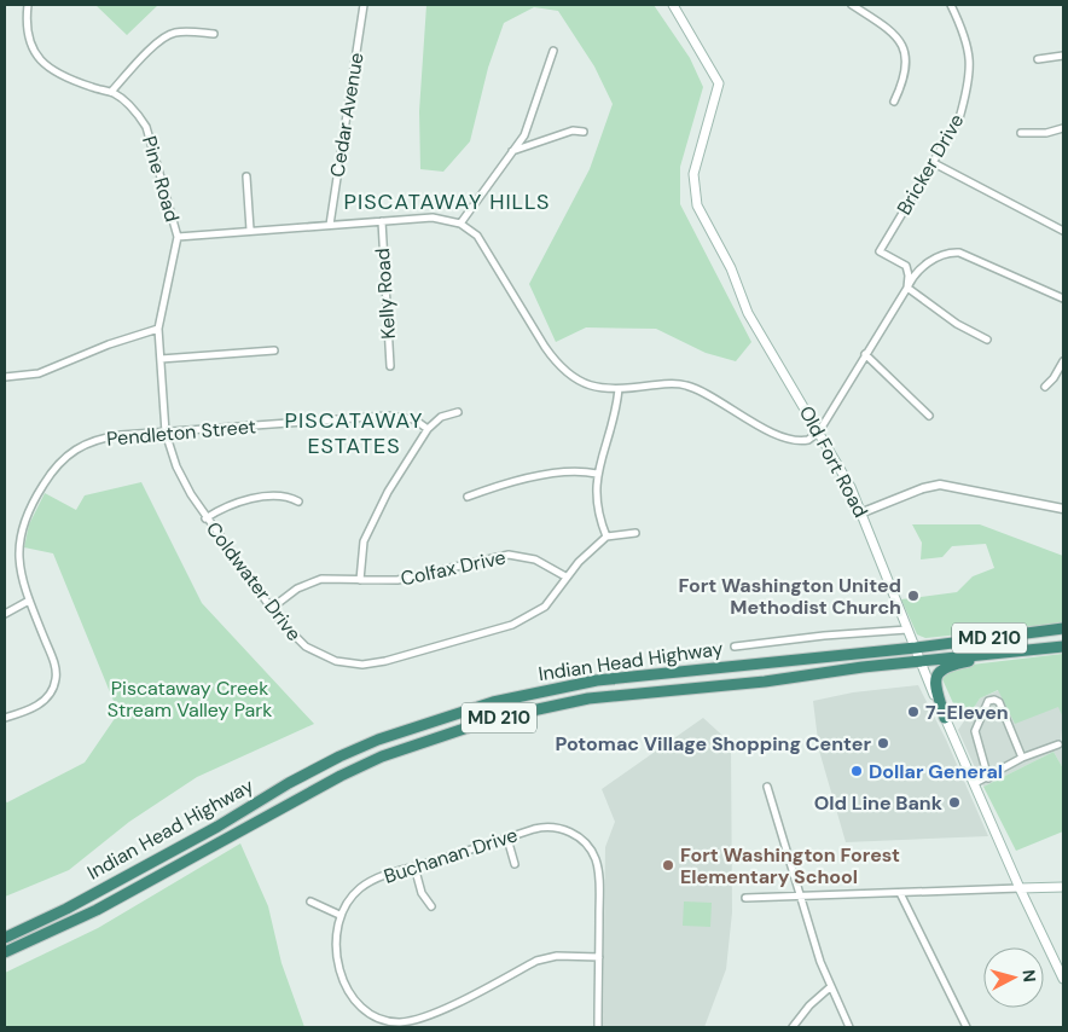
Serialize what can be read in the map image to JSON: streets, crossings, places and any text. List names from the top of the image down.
{
  "streets": {
    "highway": ["MD 210", "Indian Head Highway"],
    "main road": ["Old Fort Road"],
    "street": [
      "Cedar Avenue",
      "Bricker Drive",
      "Pine Road",
      "Kelly Road",
      "Pendleton Street",
      "Colfax Drive",
      "Coldwater Drive",
      "Buchanan Drive"
    ]
  },
  "crossings": [
    ["Pine Road", "Coldwater Drive"],
    ["Pendleton Street", "Coldwater Drive"],
    ["Old Fort Road", "Indian Head Highway"],
    ["Colfax Drive", "Coldwater Drive"]
  ],
  "districts": ["PISCATAWAY HILLS", "PISCATAWAY ESTATES"],
  "parks": ["Piscataway Creek Stream Valley Park"],
  "places": [
    "Fort Washington United Methodist Church",
    "7-Eleven",
    "Potomac Village Shopping Center",
    "Dollar General",
    "Old Line Bank",
    "Fort Washington Forest Elementary School"
  ],
  "north": "right"
}
